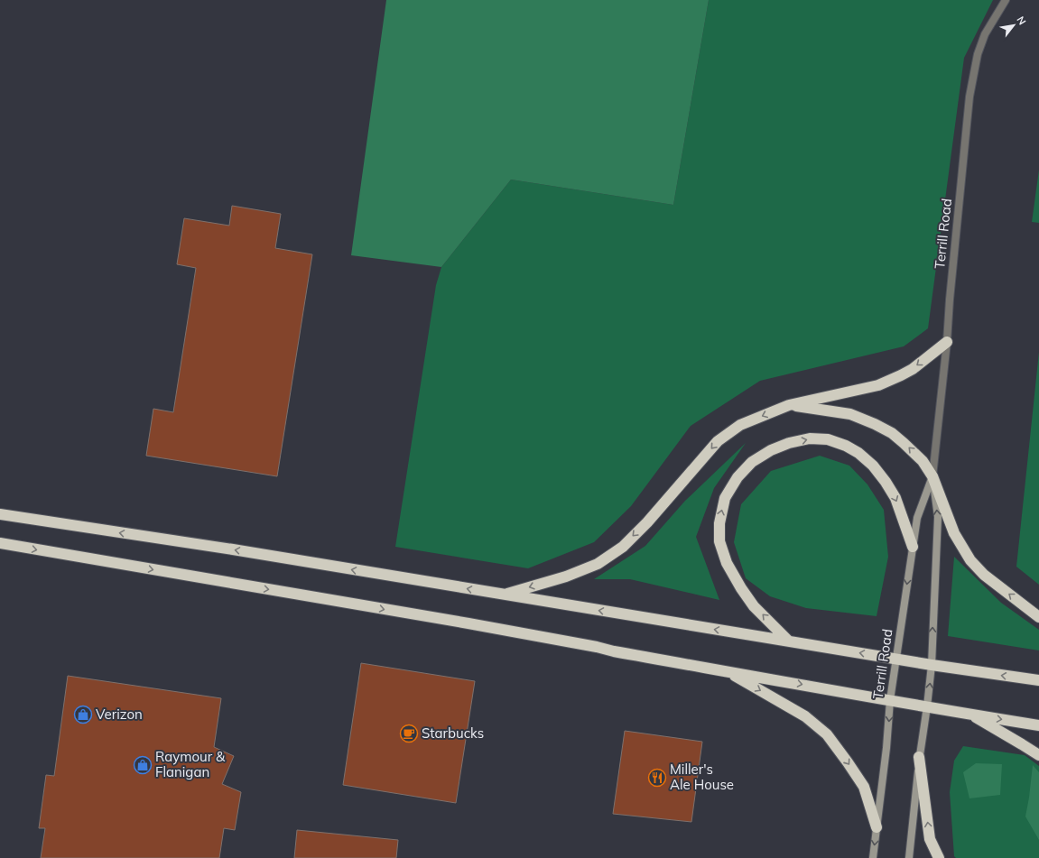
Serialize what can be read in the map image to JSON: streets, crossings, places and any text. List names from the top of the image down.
{
  "streets": {
    "street": ["Terrill Road"]
  },
  "places": {
    "shop": ["Verizon", "Raymour & Flanigan"],
    "cafe": ["Starbucks"],
    "restaurant": ["Miller's Ale House"]
  },
  "north": "top right"
}
